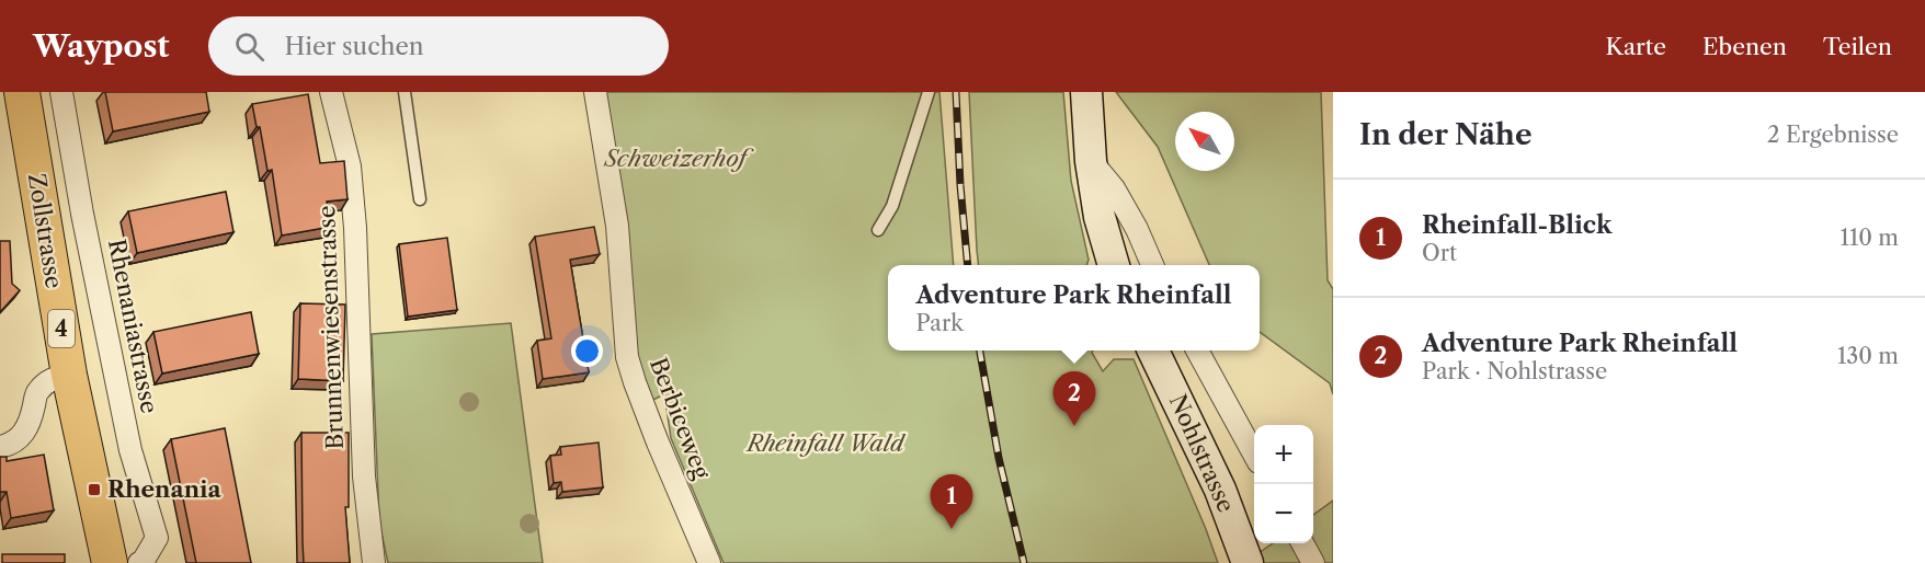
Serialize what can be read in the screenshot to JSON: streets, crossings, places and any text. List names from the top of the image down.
{
  "streets": {
    "main road": ["Zollstrasse", "4"],
    "street": [
      "Rhenaniastrasse",
      "Brunnenwiesenstrasse",
      "Berbiceweg",
      "Nohlstrasse"
    ]
  },
  "parks": ["Schweizerhof", "Rheinfall Wald"],
  "places": {
    "transit": ["Rhenania"]
  },
  "north": "top left",
  "page": {
    "header": "Waypost",
    "search": "Hier suchen",
    "nav": ["Karte", "Ebenen", "Teilen"],
    "heading": ["In der Nähe", "2 Ergebnisse"],
    "list": [
      {
        "mark": "1",
        "name": "Rheinfall-Blick",
        "note": "Ort",
        "value": "110 m"
      },
      {
        "mark": "2",
        "name": "Adventure Park Rheinfall",
        "note": "Park · Nohlstrasse",
        "value": "130 m"
      }
    ],
    "popup": ["Adventure Park Rheinfall", "Park"],
    "pins": ["2", "1"],
    "map_buttons": ["+", "−"]
  }
}
